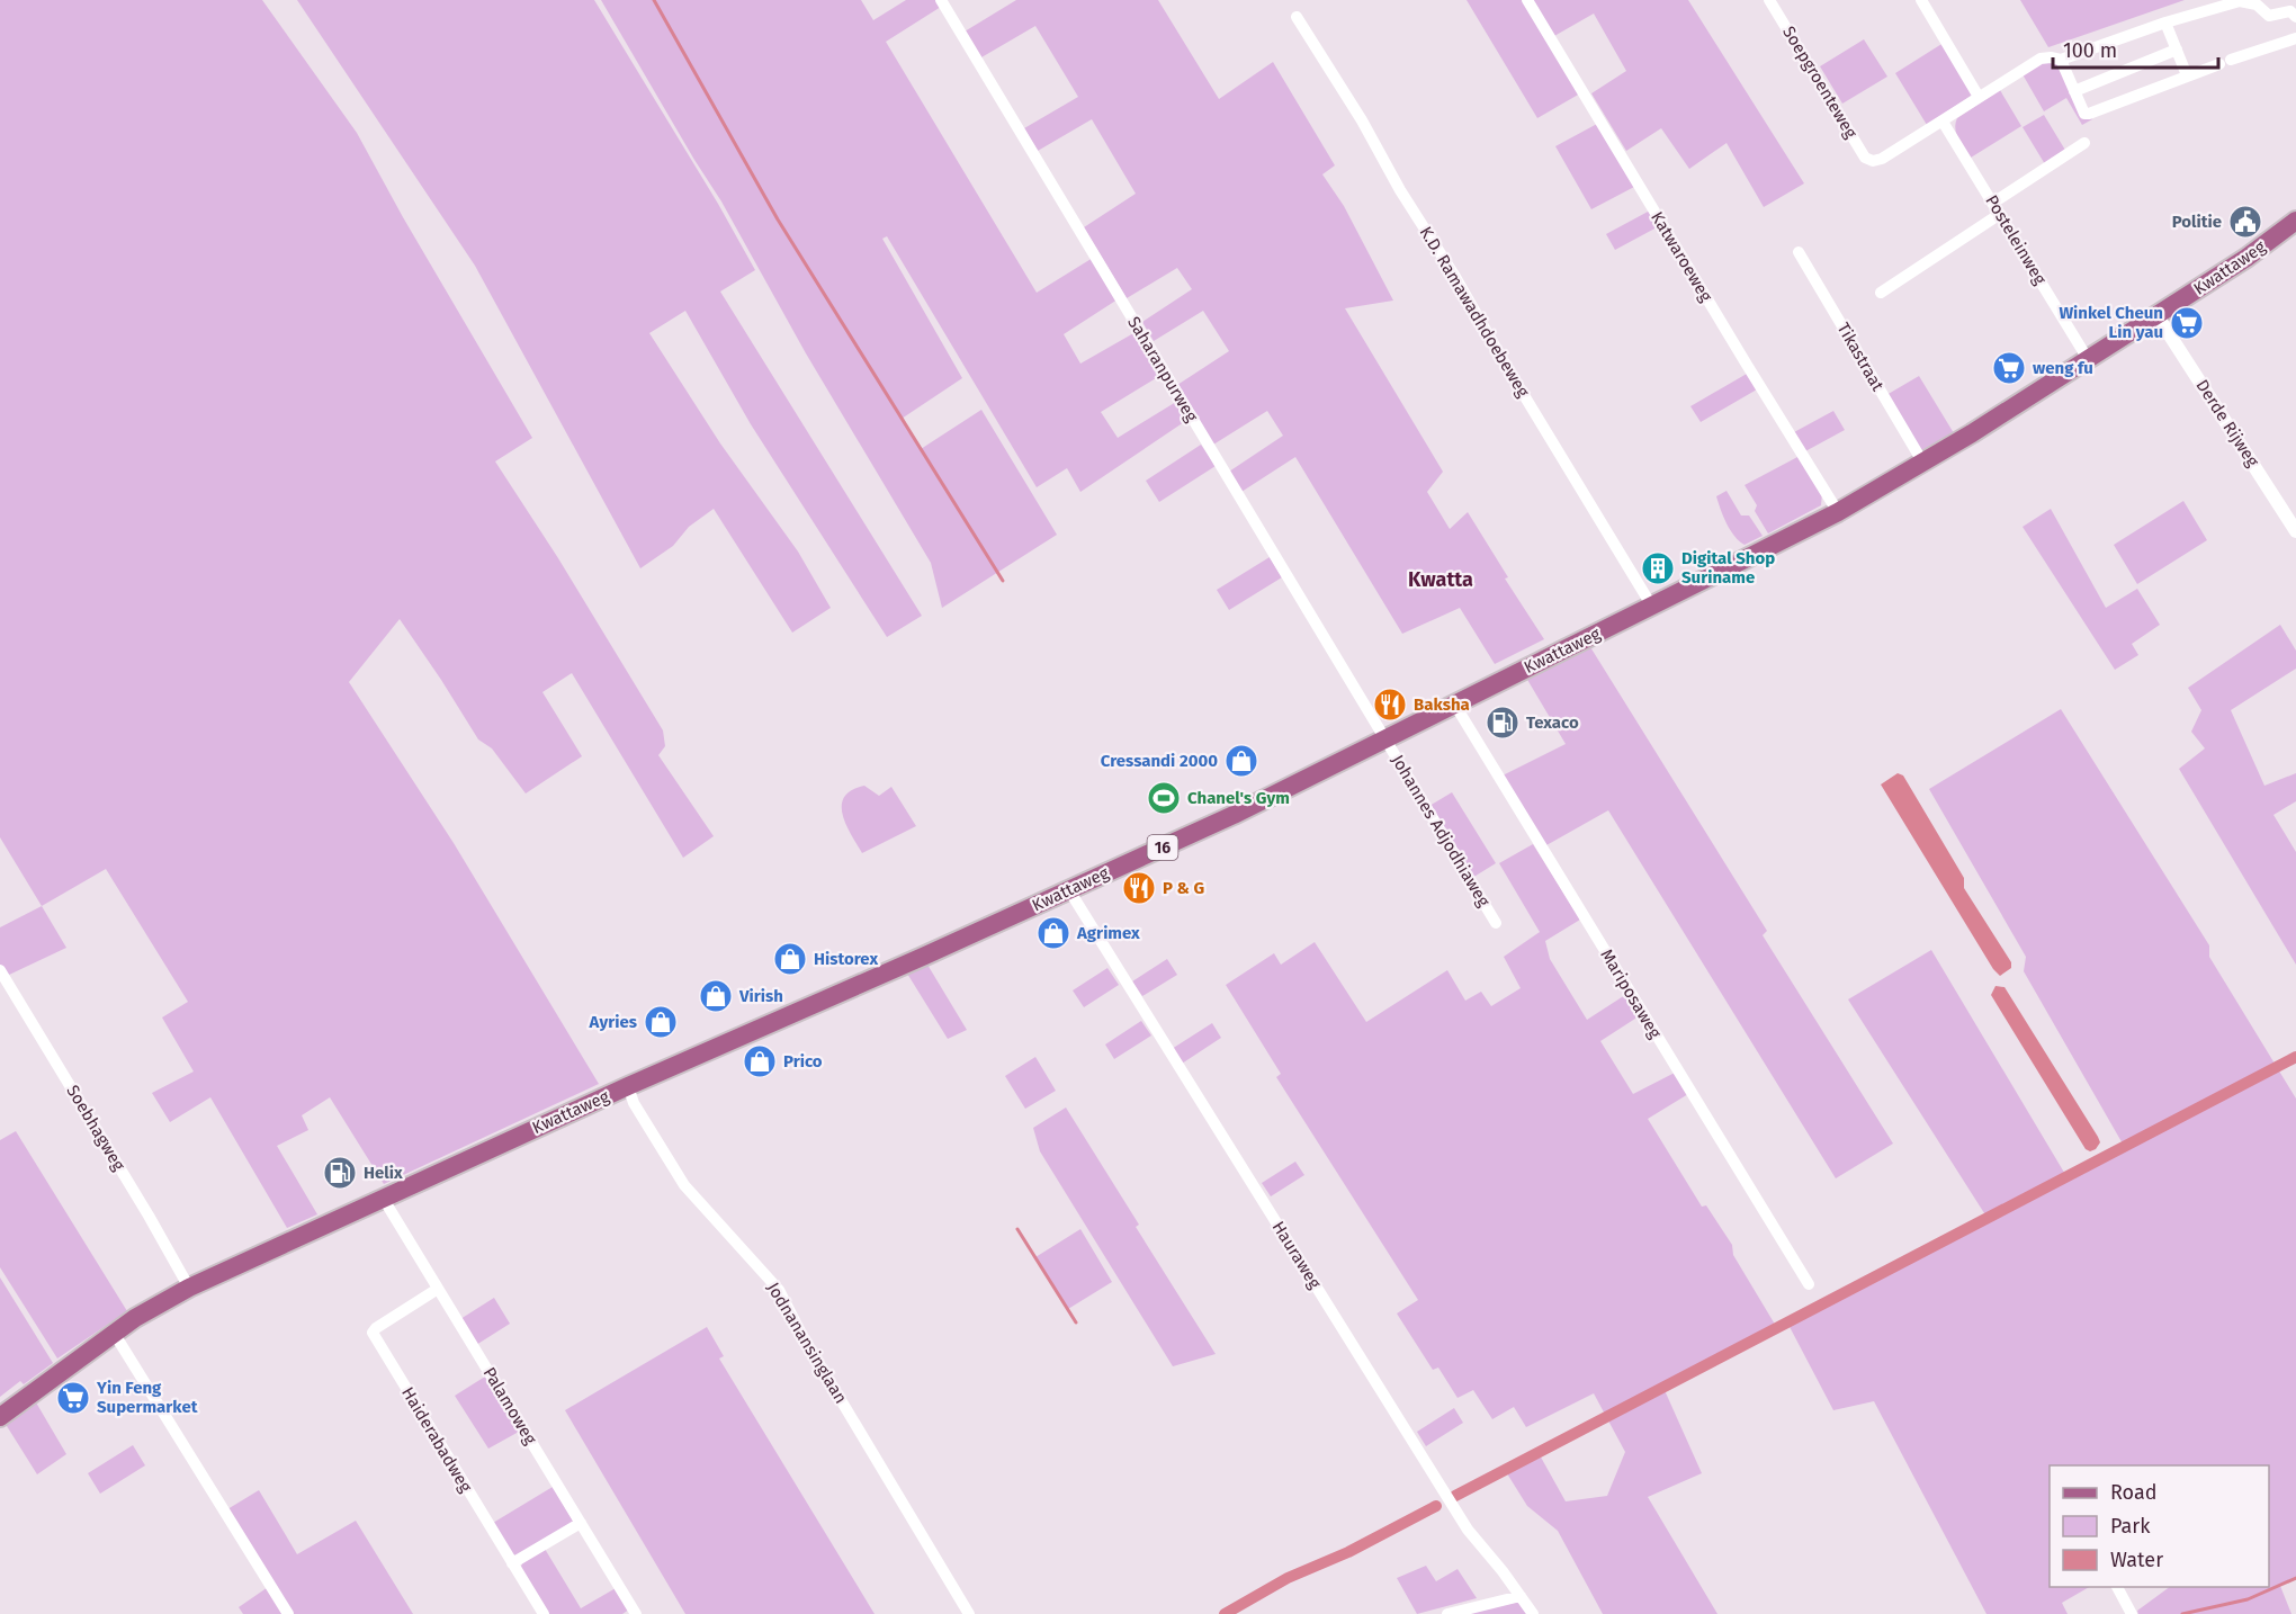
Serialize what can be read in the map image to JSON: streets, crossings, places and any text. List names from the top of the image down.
{
  "streets": {
    "main road": ["Kwattaweg", "16"],
    "street": [
      "Soepgroenteweg",
      "Posteleinweg",
      "Katwaroeweg",
      "K.D. Ramawadhdoebeweg",
      "Tikastraat",
      "Saharanpurweg",
      "Derde Rijweg",
      "Johannes Adjodhiaweg",
      "Mariposaweg",
      "Soebhagweg",
      "Hauraweg",
      "Jodnanansinglaan",
      "Palamoweg",
      "Haiderabadweg"
    ]
  },
  "crossings": [
    ["Soepgroenteweg", "Posteleinweg"],
    ["Posteleinweg", "Kwattaweg"],
    ["Katwaroeweg", "Kwattaweg"],
    ["Kwattaweg", "K.D. Ramawadhdoebeweg"],
    ["Kwattaweg", "Tikastraat"],
    ["Kwattaweg", "Saharanpurweg"],
    ["Kwattaweg", "Derde Rijweg"],
    ["Kwattaweg", "Johannes Adjodhiaweg"],
    ["Kwattaweg", "Mariposaweg"],
    ["Kwattaweg", "Soebhagweg"],
    ["Kwattaweg", "Hauraweg"],
    ["Kwattaweg", "Jodnanansinglaan"],
    ["Kwattaweg", "Palamoweg"],
    ["Saharanpurweg", "Johannes Adjodhiaweg"],
    ["Palamoweg", "Haiderabadweg"]
  ],
  "districts": ["Kwatta"],
  "places": {
    "public building": ["Politie"],
    "supermarket": ["Winkel Cheun Lin yau", "weng fu", "Yin Feng Supermarket"],
    "building": ["Digital Shop Suriname"],
    "restaurant": ["Baksha", "P & G"],
    "fuel station": ["Texaco", "Helix"],
    "shop": [
      "Cressandi 2000",
      "Agrimex",
      "Historex",
      "Virish",
      "Ayries",
      "Prico"
    ],
    "sports": ["Chanel's Gym"]
  },
  "legend": ["Road", "Park", "Water"],
  "scale_bar": "100 m"
}
